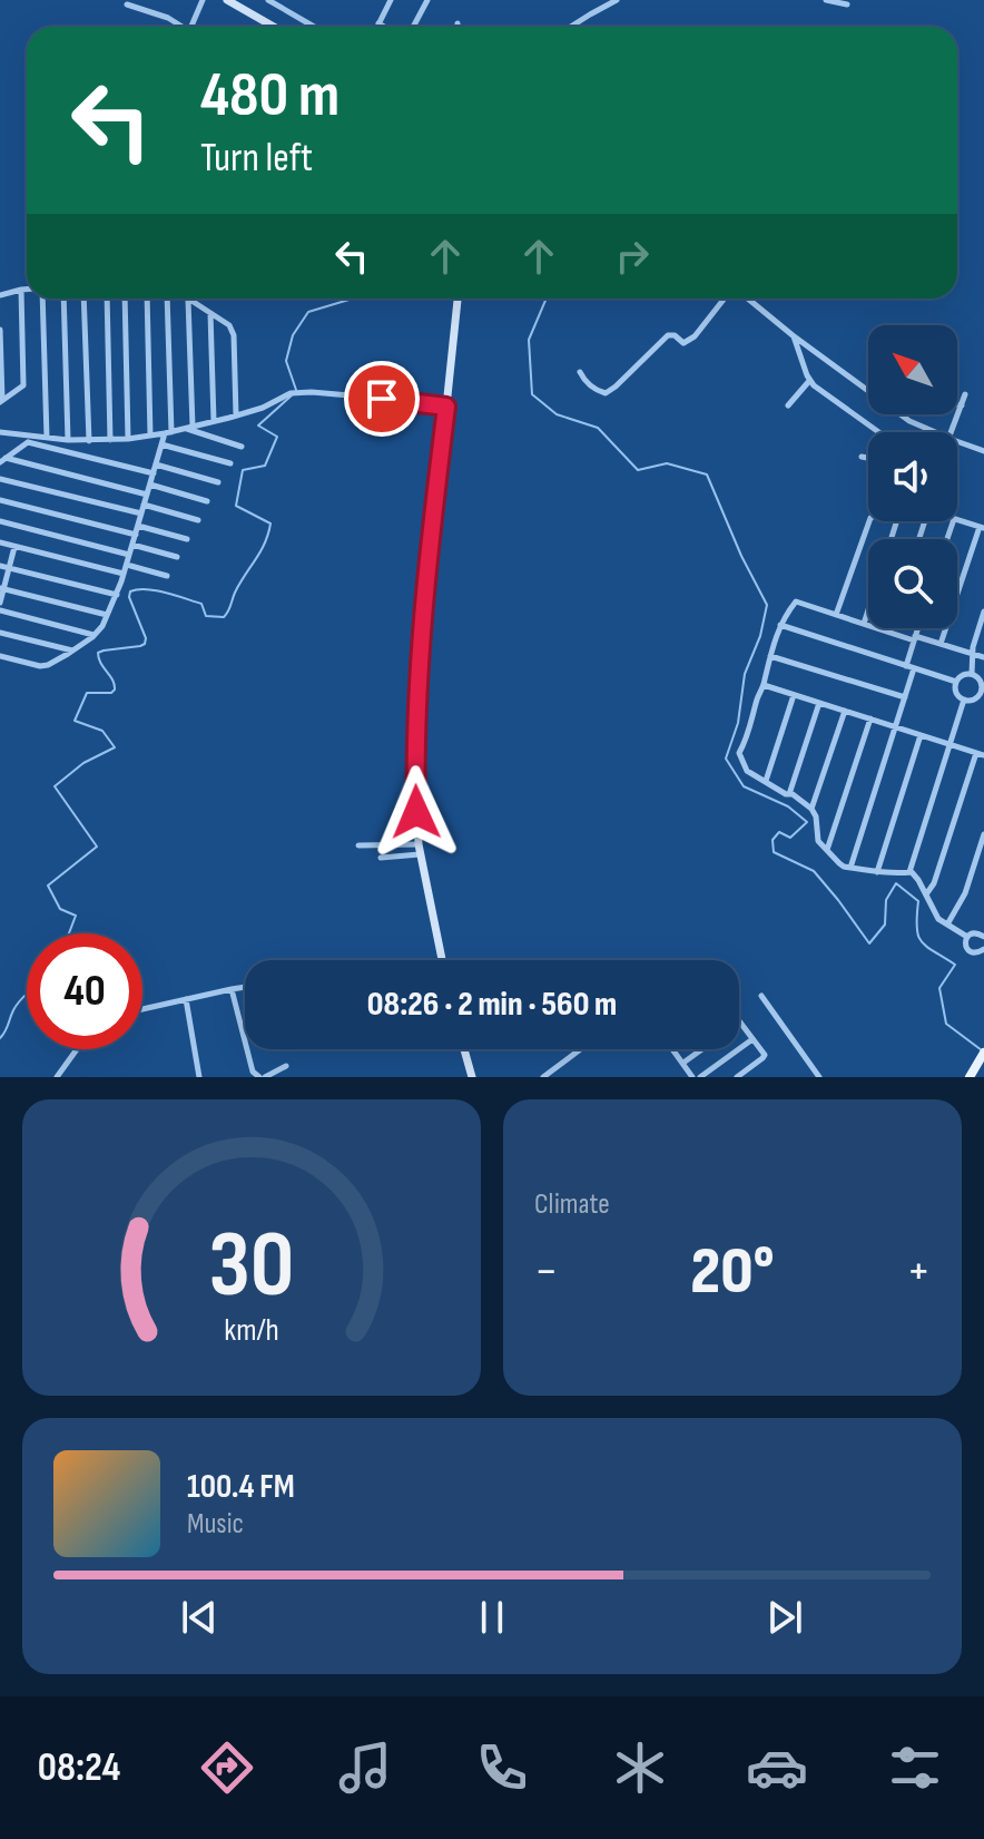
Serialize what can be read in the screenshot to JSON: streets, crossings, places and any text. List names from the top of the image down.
{
  "north": "top left",
  "page": {
    "turn": ["480 m", "Turn left"],
    "limit": "40",
    "trip": "08:26 · 2 min · 560 m",
    "tile": "Climate",
    "heat": ["−", "20°", "+"],
    "song": ["100.4 FM", "Music"],
    "tabs": "08:24",
    "gauge": ["30", "km/h"]
  }
}
